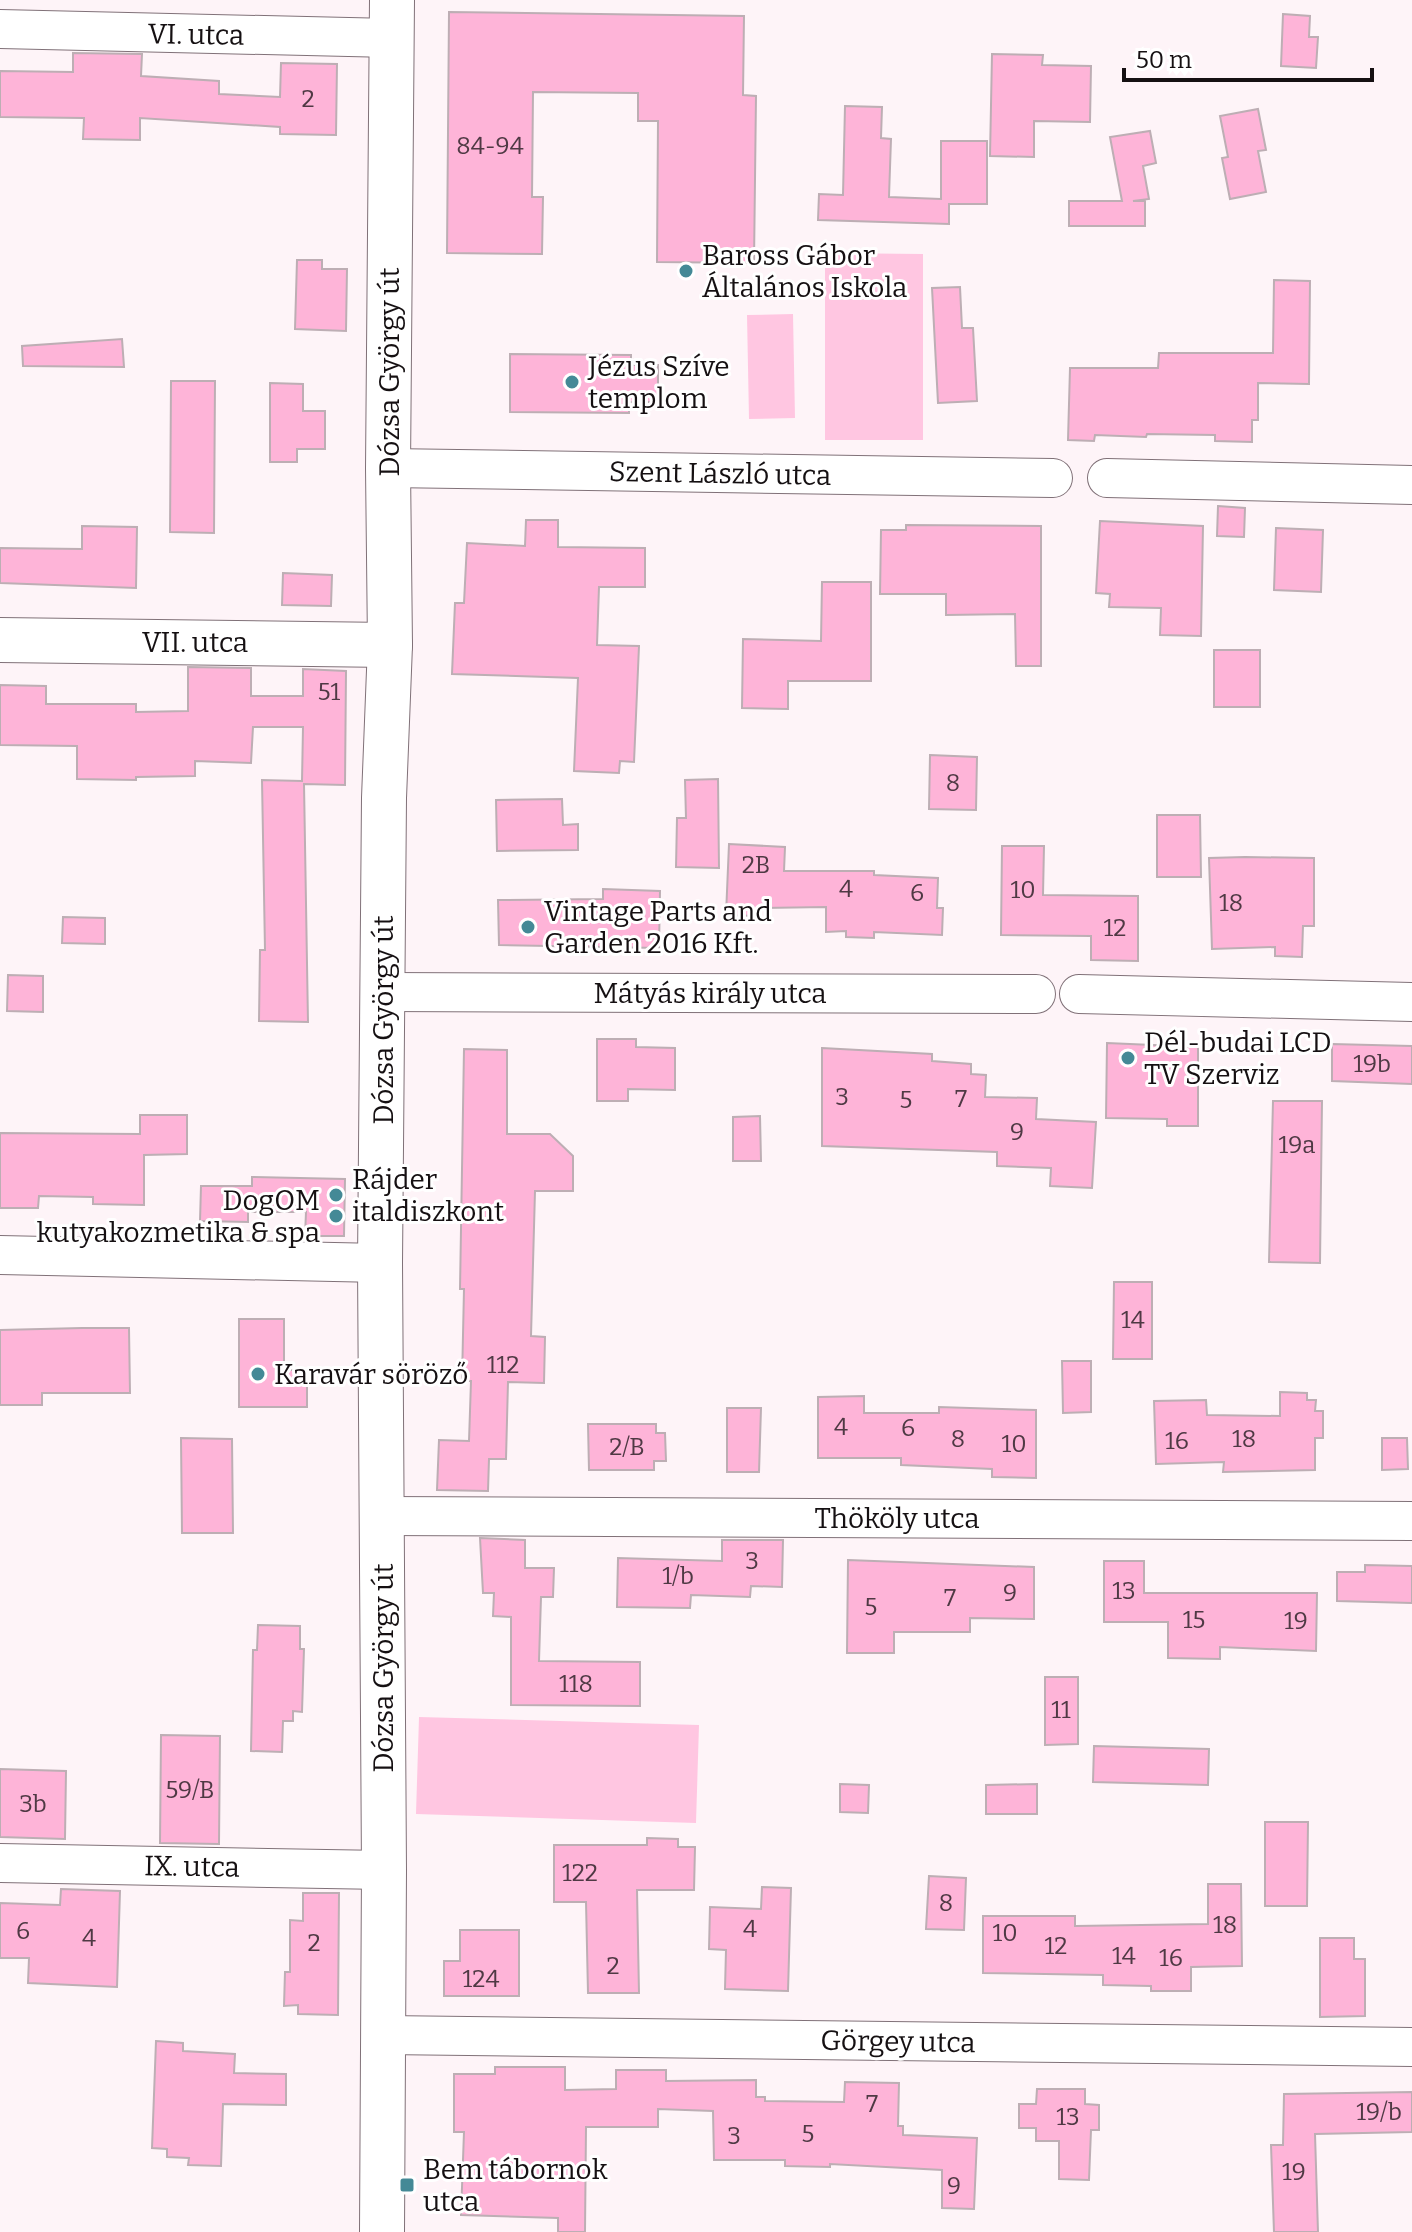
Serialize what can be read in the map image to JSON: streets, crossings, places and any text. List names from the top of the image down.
{
  "streets": {
    "street": [
      "VI. utca",
      "Dózsa György út",
      "Szent László utca",
      "VII. utca",
      "Mátyás király utca",
      "Thököly utca",
      "IX. utca",
      "Görgey utca"
    ]
  },
  "crossings": [
    ["VI. utca", "Dózsa György út"],
    ["Dózsa György út", "Szent László utca"],
    ["Dózsa György út", "VII. utca"],
    ["Dózsa György út", "Mátyás király utca"],
    ["Dózsa György út", "Thököly utca"],
    ["Dózsa György út", "IX. utca"],
    ["Dózsa György út", "Görgey utca"]
  ],
  "places": {
    "other": [
      "Baross Gábor Általános Iskola",
      "Jézus Szíve templom",
      "Vintage Parts and Garden 2016 Kft.",
      "Dél-budai LCD TV Szerviz",
      "Rájder italdiszkont",
      "DogOM kutyakozmetika & spa",
      "Karavár söröző"
    ],
    "transit": ["Bem tábornok utca"]
  },
  "house_numbers": [
    "2",
    "84-94",
    "51",
    "8",
    "2B",
    "4",
    "10",
    "6",
    "18",
    "12",
    "19b",
    "3",
    "7",
    "5",
    "9",
    "19a",
    "14",
    "112",
    "4",
    "6",
    "8",
    "18",
    "16",
    "10",
    "2/B",
    "3",
    "1/b",
    "13",
    "9",
    "7",
    "5",
    "15",
    "19",
    "118",
    "11",
    "59/B",
    "3b",
    "122",
    "8",
    "18",
    "4",
    "6",
    "10",
    "4",
    "2",
    "12",
    "14",
    "16",
    "2",
    "124",
    "7",
    "19/b",
    "13",
    "5",
    "3",
    "19",
    "9"
  ],
  "scale_bar": "50 m"
}
